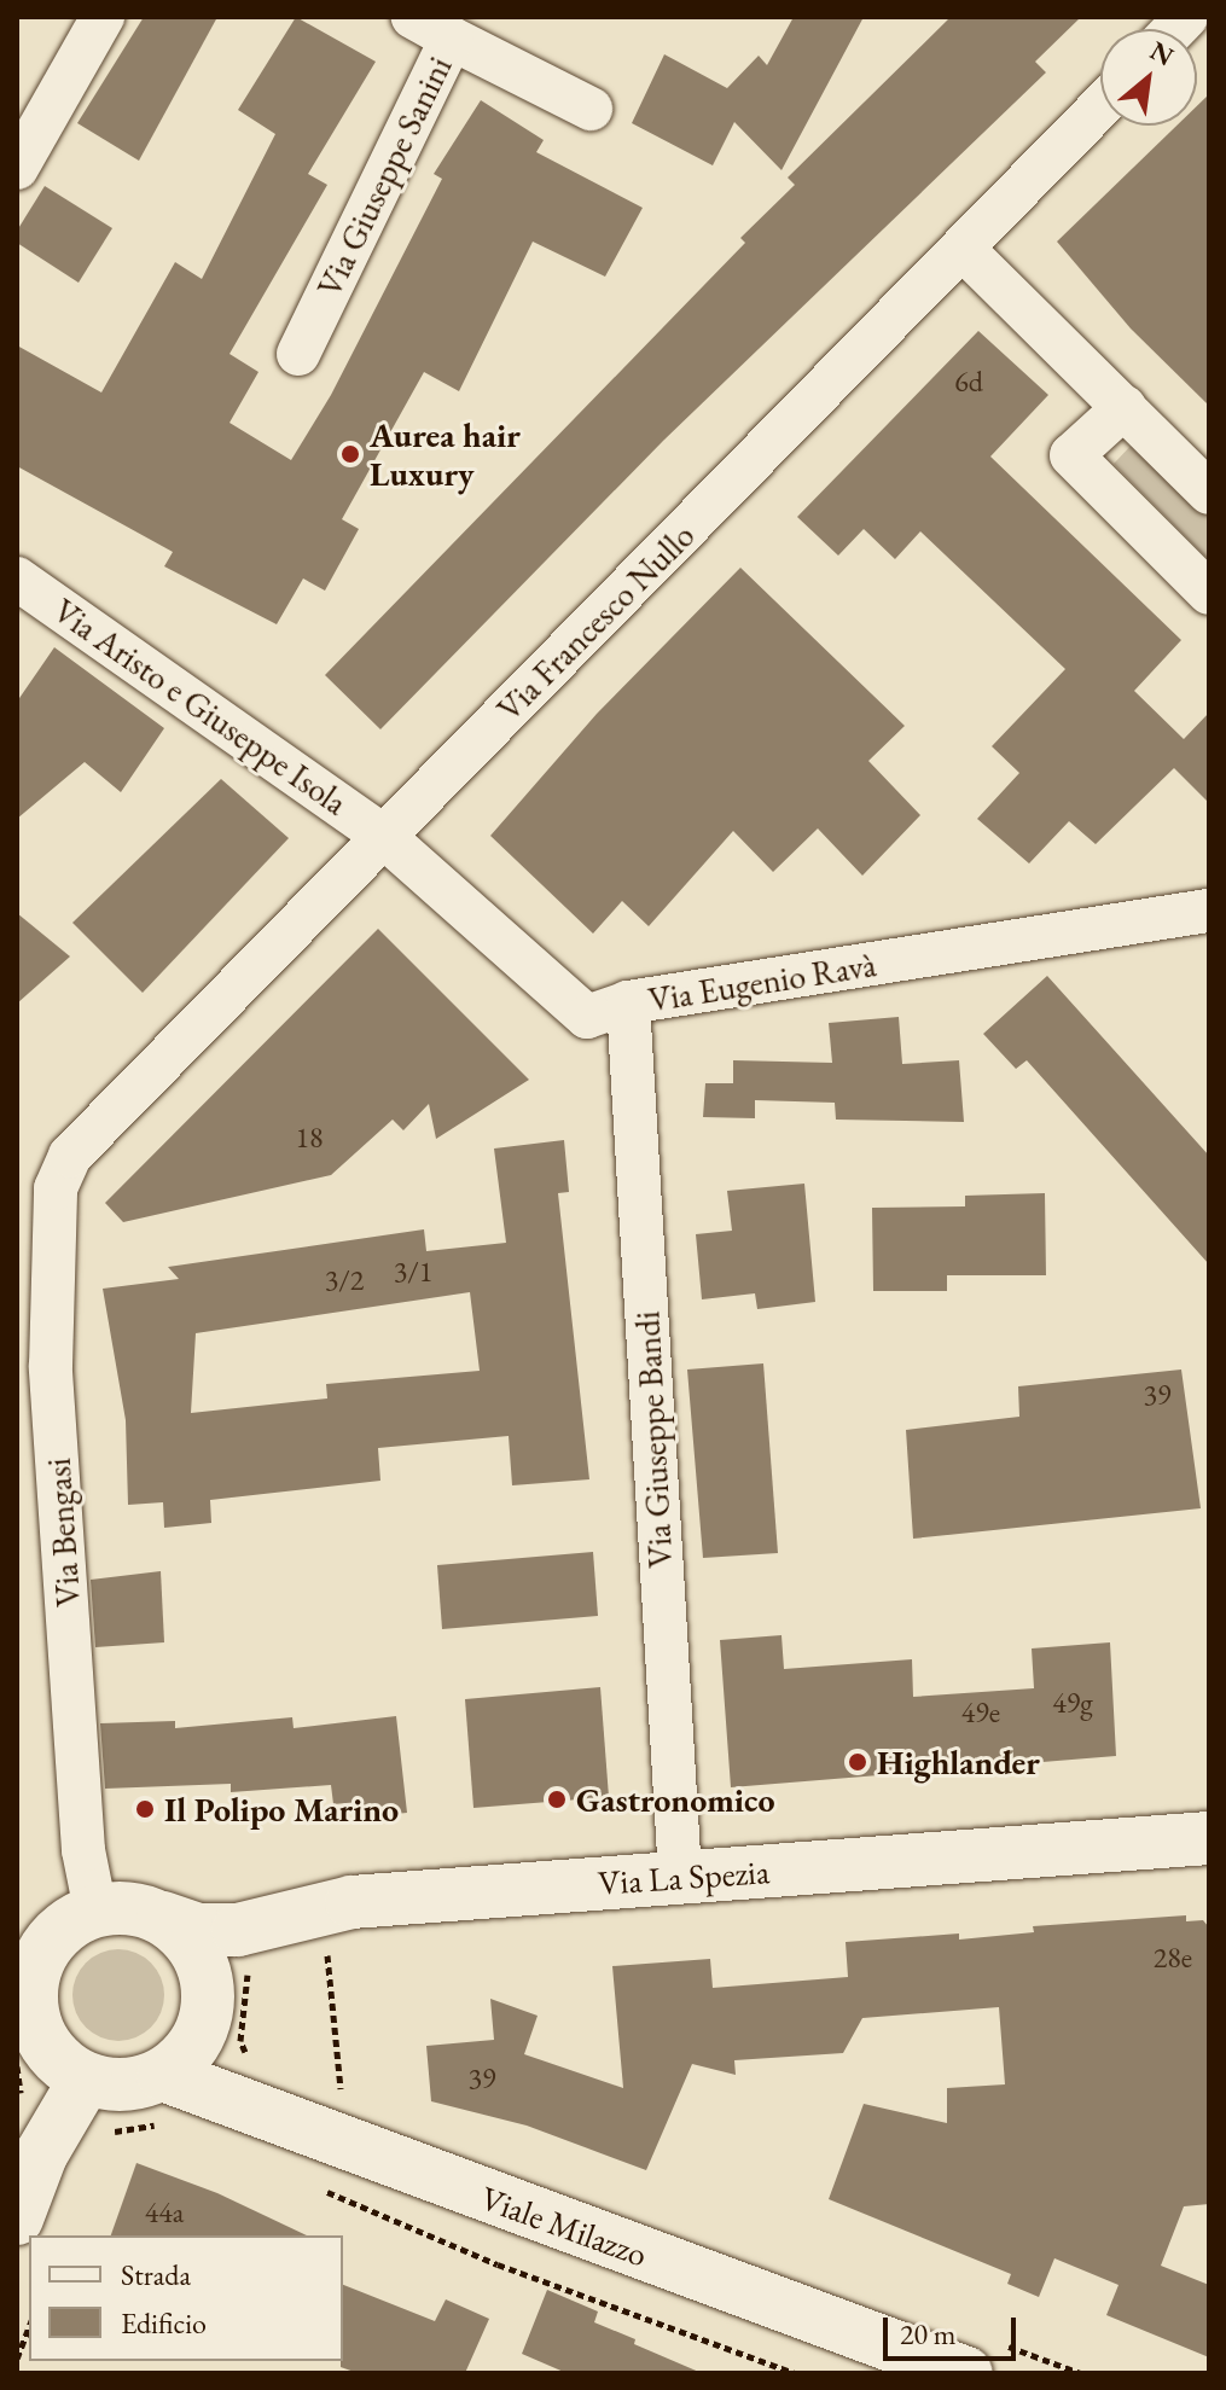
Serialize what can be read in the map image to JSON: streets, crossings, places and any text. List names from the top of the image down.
{
  "streets": {
    "main road": ["Via La Spezia", "Viale Milazzo"],
    "street": [
      "Via Giuseppe Sanini",
      "Via Francesco Nullo",
      "Via Aristo e Giuseppe Isola",
      "Via Eugenio Ravà",
      "Via Giuseppe Bandi",
      "Via Bengasi"
    ]
  },
  "crossings": [
    ["Via Francesco Nullo", "Via Aristo e Giuseppe Isola"],
    ["Via Francesco Nullo", "Via Eugenio Ravà"],
    ["Via Francesco Nullo", "Via Bengasi"],
    ["Via Aristo e Giuseppe Isola", "Via Eugenio Ravà"],
    ["Via Eugenio Ravà", "Via Giuseppe Bandi"],
    ["Via Giuseppe Bandi", "Via La Spezia"],
    ["Via Bengasi", "Via La Spezia"],
    ["Via Bengasi", "Viale Milazzo"],
    ["Via La Spezia", "Viale Milazzo"]
  ],
  "places": [
    "Aurea hair Luxury",
    "Highlander",
    "Gastronomico",
    "Il Polipo Marino"
  ],
  "house_numbers": [
    "6d",
    "18",
    "3/1",
    "3/2",
    "39",
    "49g",
    "49e",
    "28e",
    "39",
    "44a"
  ],
  "legend": ["Strada", "Edificio"],
  "scale_bar": "20 m",
  "north": "top right"
}
